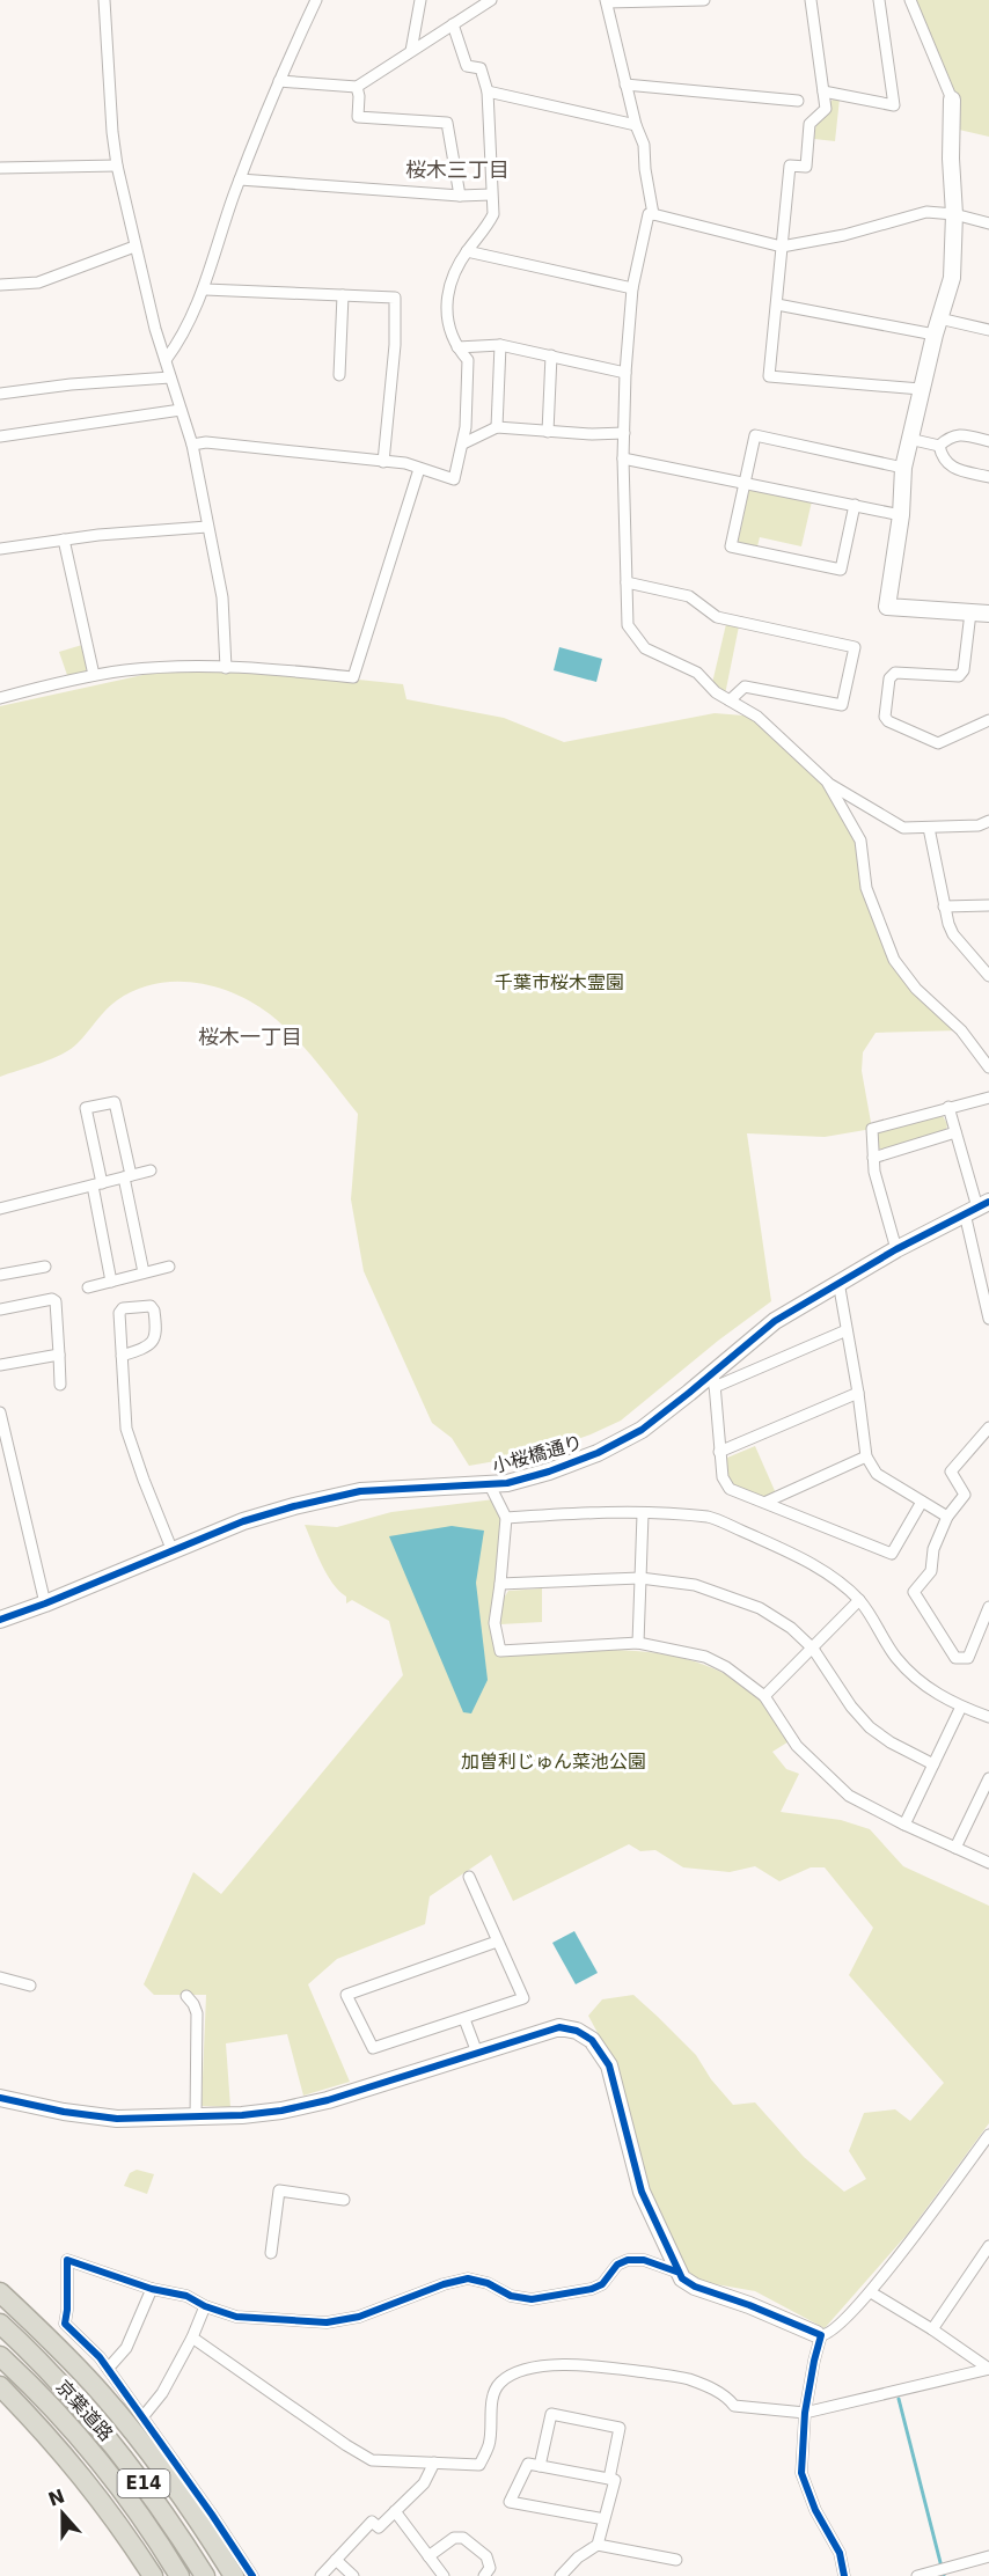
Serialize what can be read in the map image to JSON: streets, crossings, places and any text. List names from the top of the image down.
{
  "streets": {
    "highway": ["京葉道路", "E14"],
    "street": ["小桜橋通り"]
  },
  "districts": ["桜木三丁目", "桜木一丁目"],
  "parks": ["千葉市桜木霊園", "加曽利じゅん菜池公園"],
  "north": "top"
}
